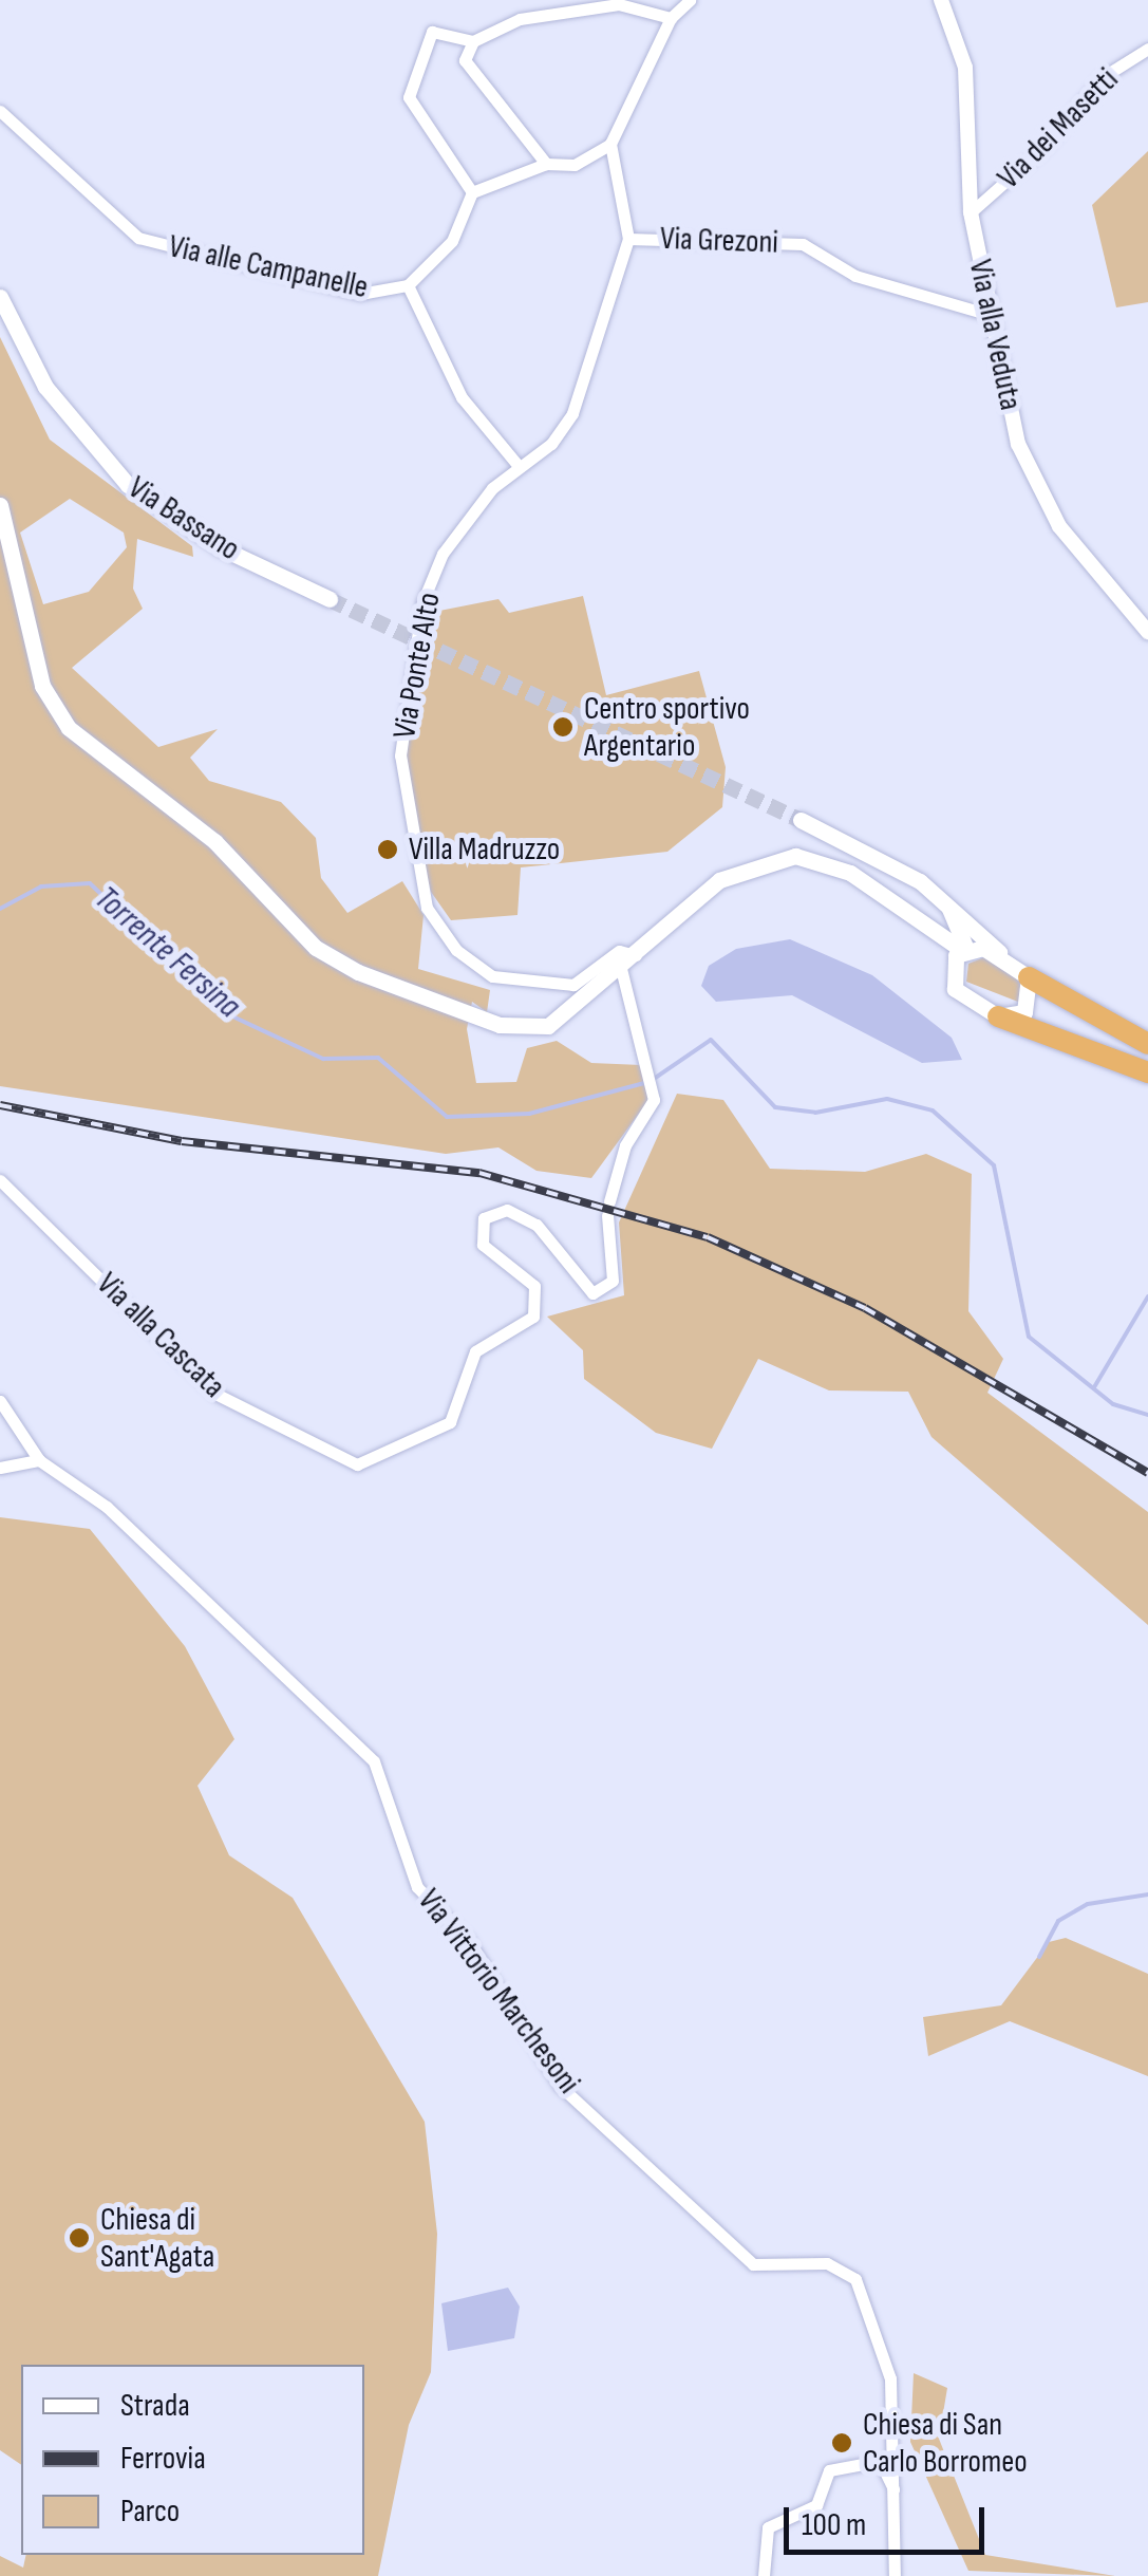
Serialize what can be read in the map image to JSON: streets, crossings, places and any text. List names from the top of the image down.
{
  "streets": {
    "main road": ["Via Bassano"],
    "street": [
      "Via dei Masetti",
      "Via Grezoni",
      "Via alle Campanelle",
      "Via alla Veduta",
      "Via Ponte Alto",
      "Via alla Cascata",
      "Via Vittorio Marchesoni"
    ]
  },
  "crossings": [
    ["Via dei Masetti", "Via alla Veduta"],
    ["Via Grezoni", "Via alla Veduta"],
    ["Via Grezoni", "Via Ponte Alto"]
  ],
  "water": ["Torrente Fersina"],
  "places": [
    "Centro sportivo Argentario",
    "Villa Madruzzo",
    "Chiesa di Sant'Agata",
    "Chiesa di San Carlo Borromeo"
  ],
  "legend": ["Strada", "Ferrovia", "Parco"],
  "scale_bar": "100 m"
}
